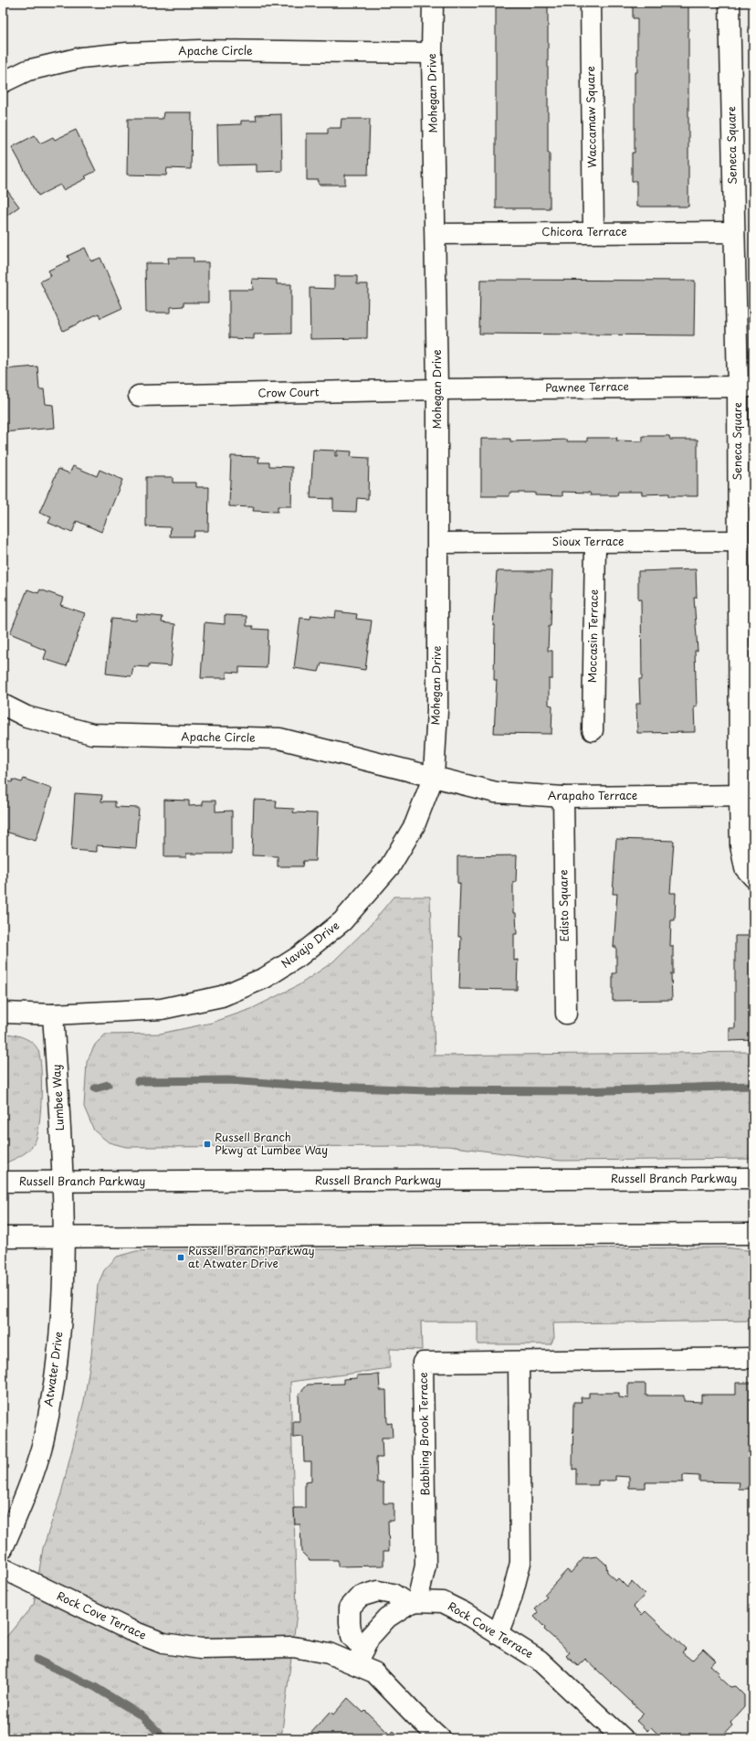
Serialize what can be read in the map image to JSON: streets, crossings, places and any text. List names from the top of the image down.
{
  "streets": {
    "street": [
      "Apache Circle",
      "Mohegan Drive",
      "Waccamaw Square",
      "Seneca Square",
      "Chicora Terrace",
      "Pawnee Terrace",
      "Crow Court",
      "Sioux Terrace",
      "Moccasin Terrace",
      "Arapaho Terrace",
      "Edisto Square",
      "Navajo Drive",
      "Lumbee Way",
      "Russell Branch Parkway",
      "Atwater Drive",
      "Babbling Brook Terrace",
      "Rock Cove Terrace"
    ]
  },
  "crossings": [
    ["Apache Circle", "Mohegan Drive"],
    ["Apache Circle", "Arapaho Terrace"],
    ["Apache Circle", "Navajo Drive"],
    ["Mohegan Drive", "Chicora Terrace"],
    ["Mohegan Drive", "Pawnee Terrace"],
    ["Mohegan Drive", "Crow Court"],
    ["Mohegan Drive", "Sioux Terrace"],
    ["Mohegan Drive", "Arapaho Terrace"],
    ["Mohegan Drive", "Navajo Drive"],
    ["Waccamaw Square", "Chicora Terrace"],
    ["Seneca Square", "Chicora Terrace"],
    ["Seneca Square", "Pawnee Terrace"],
    ["Seneca Square", "Sioux Terrace"],
    ["Seneca Square", "Arapaho Terrace"],
    ["Pawnee Terrace", "Crow Court"],
    ["Sioux Terrace", "Moccasin Terrace"],
    ["Arapaho Terrace", "Edisto Square"],
    ["Arapaho Terrace", "Navajo Drive"],
    ["Navajo Drive", "Lumbee Way"],
    ["Lumbee Way", "Russell Branch Parkway"],
    ["Lumbee Way", "Atwater Drive"],
    ["Russell Branch Parkway", "Atwater Drive"],
    ["Babbling Brook Terrace", "Rock Cove Terrace"]
  ],
  "places": {
    "transit": ["Russell Branch Pkwy at Lumbee Way", "Russell Branch Parkway at Atwater Drive"]
  }
}
